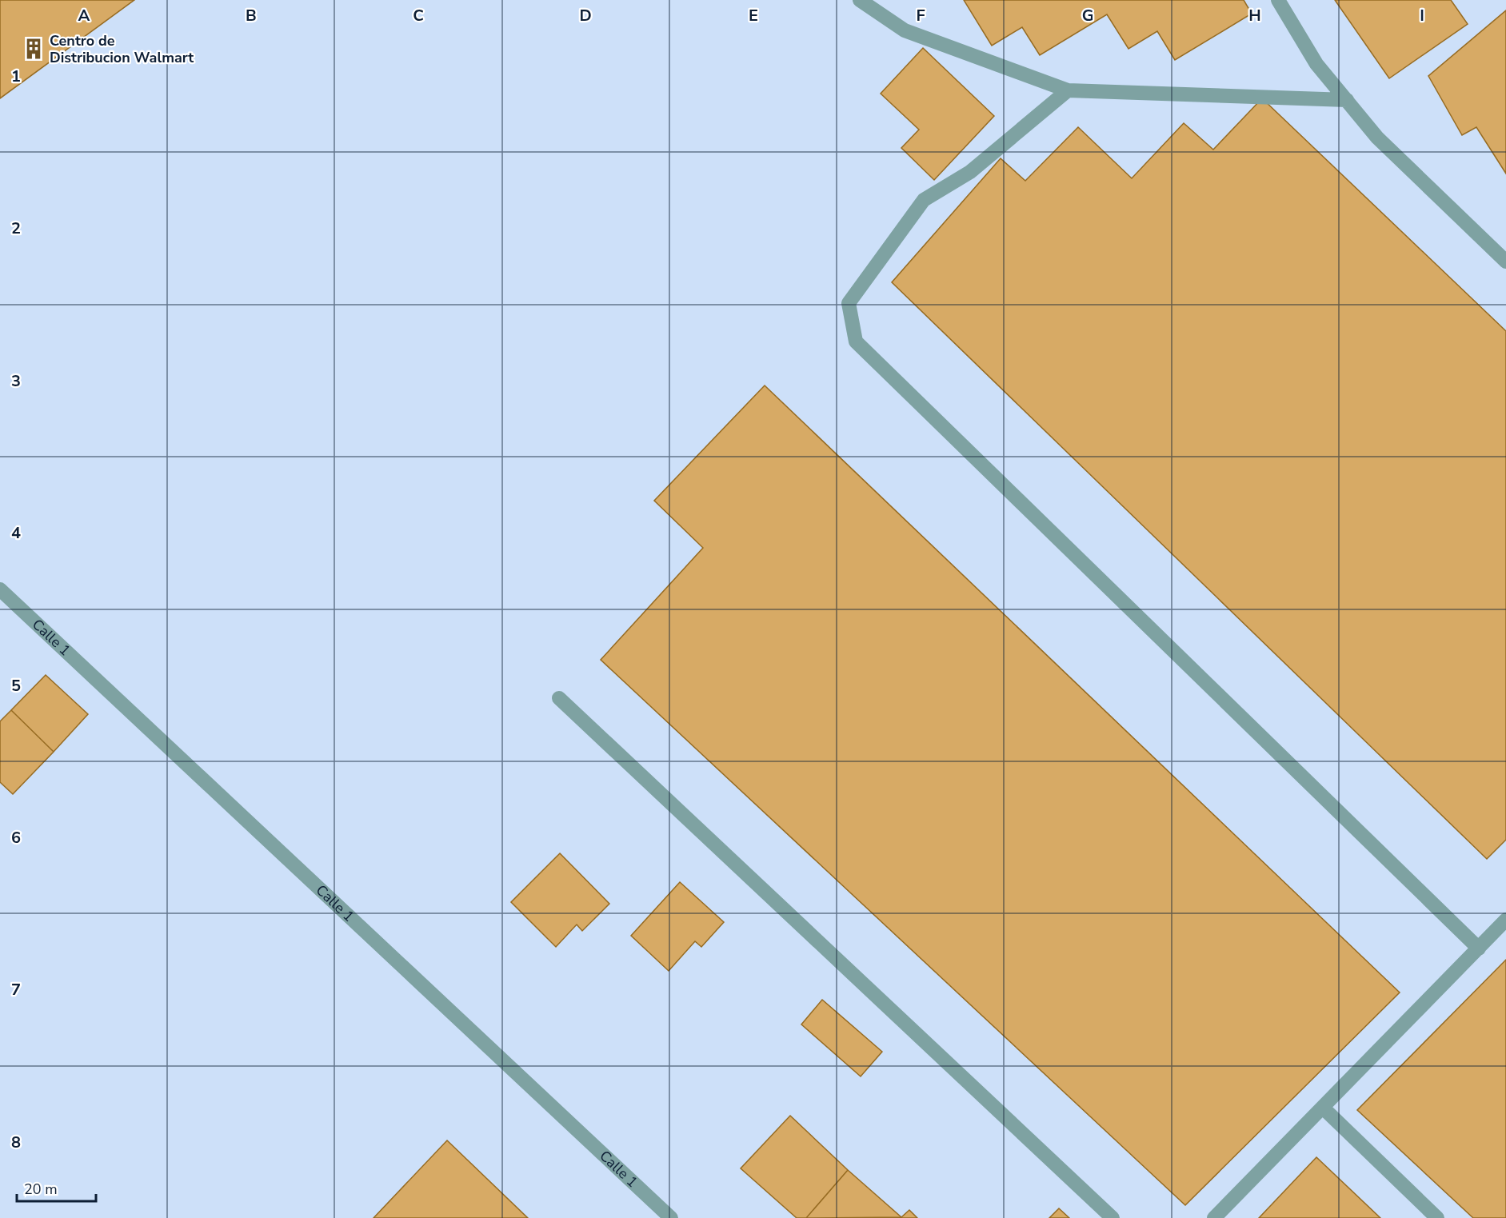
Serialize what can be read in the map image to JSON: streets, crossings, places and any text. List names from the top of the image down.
{
  "streets": {
    "street": ["Calle 1"]
  },
  "places": {
    "building": ["Centro de Distribucion Walmart"]
  },
  "scale_bar": "20 m",
  "grid": {
    "columns": [
      "A",
      "B",
      "C",
      "D",
      "E",
      "F",
      "G",
      "H",
      "I"
    ],
    "rows": [
      "1",
      "2",
      "3",
      "4",
      "5",
      "6",
      "7",
      "8"
    ]
  }
}
